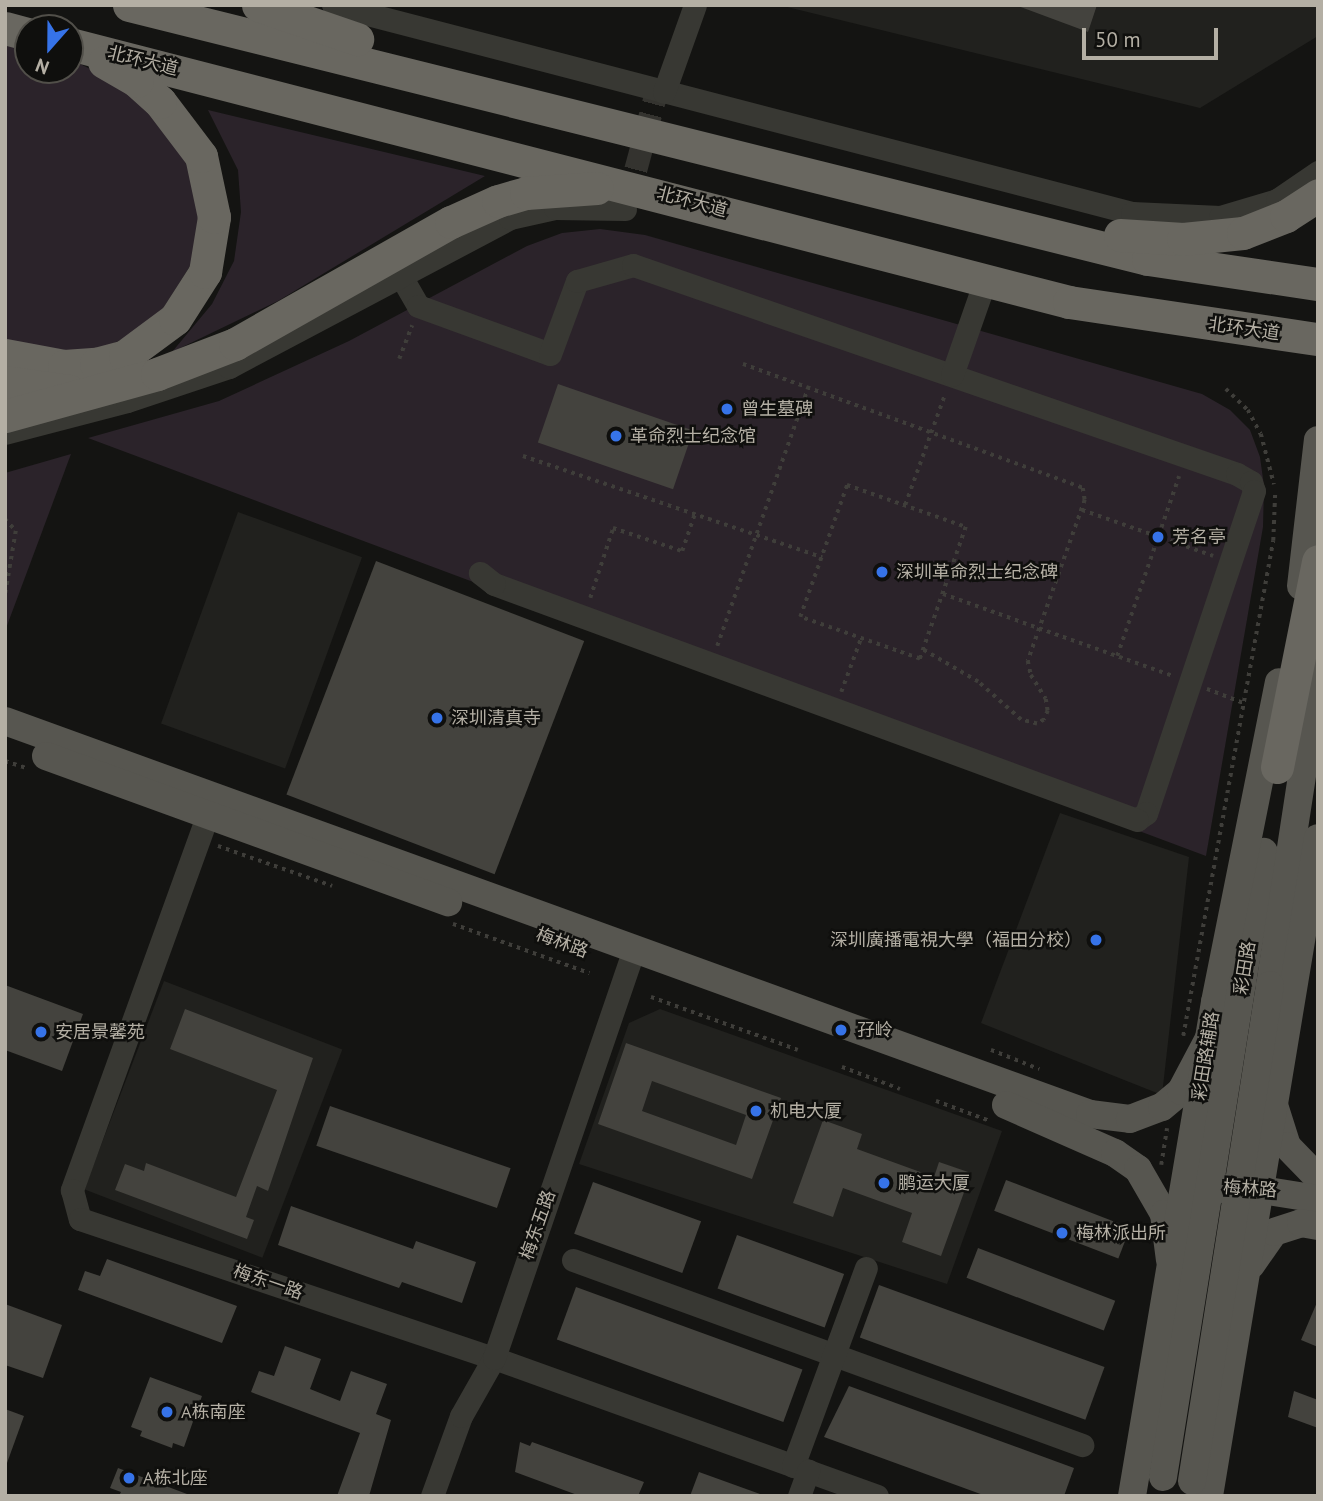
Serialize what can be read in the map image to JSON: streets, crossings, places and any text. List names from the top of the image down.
{
  "streets": {
    "highway": ["北环大道"],
    "main road": ["梅林路", "彩田路", "彩田路辅路"],
    "street": ["梅东五路", "梅东一路"]
  },
  "crossings": [
    ["梅林路", "彩田路辅路"],
    ["梅林路", "梅东五路"],
    ["梅林路", "梅东一路"],
    ["彩田路", "彩田路辅路"],
    ["梅东五路", "梅东一路"]
  ],
  "places": [
    "曾生墓碑",
    "革命烈士纪念馆",
    "芳名亭",
    "深圳革命烈士纪念碑",
    "深圳清真寺",
    "深圳廣播電視大學（福田分校）",
    "孖岭",
    "安居景馨苑",
    "机电大厦",
    "鹏运大厦",
    "梅林派出所",
    "A栋南座",
    "A栋北座"
  ],
  "scale_bar": "50 m",
  "north": "bottom"
}
